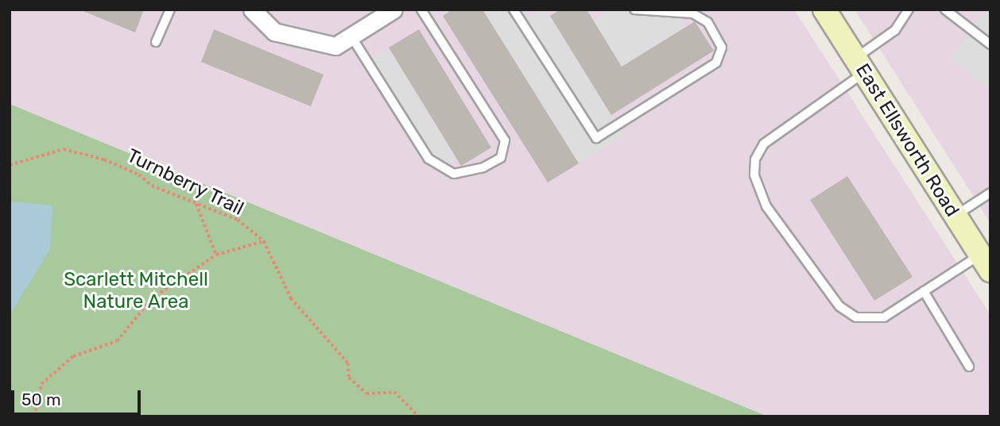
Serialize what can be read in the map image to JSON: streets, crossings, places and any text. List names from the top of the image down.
{
  "streets": {
    "main road": ["East Ellsworth Road"],
    "path": ["Turnberry Trail"]
  },
  "parks": ["Scarlett Mitchell Nature Area"],
  "scale_bar": "50 m"
}
